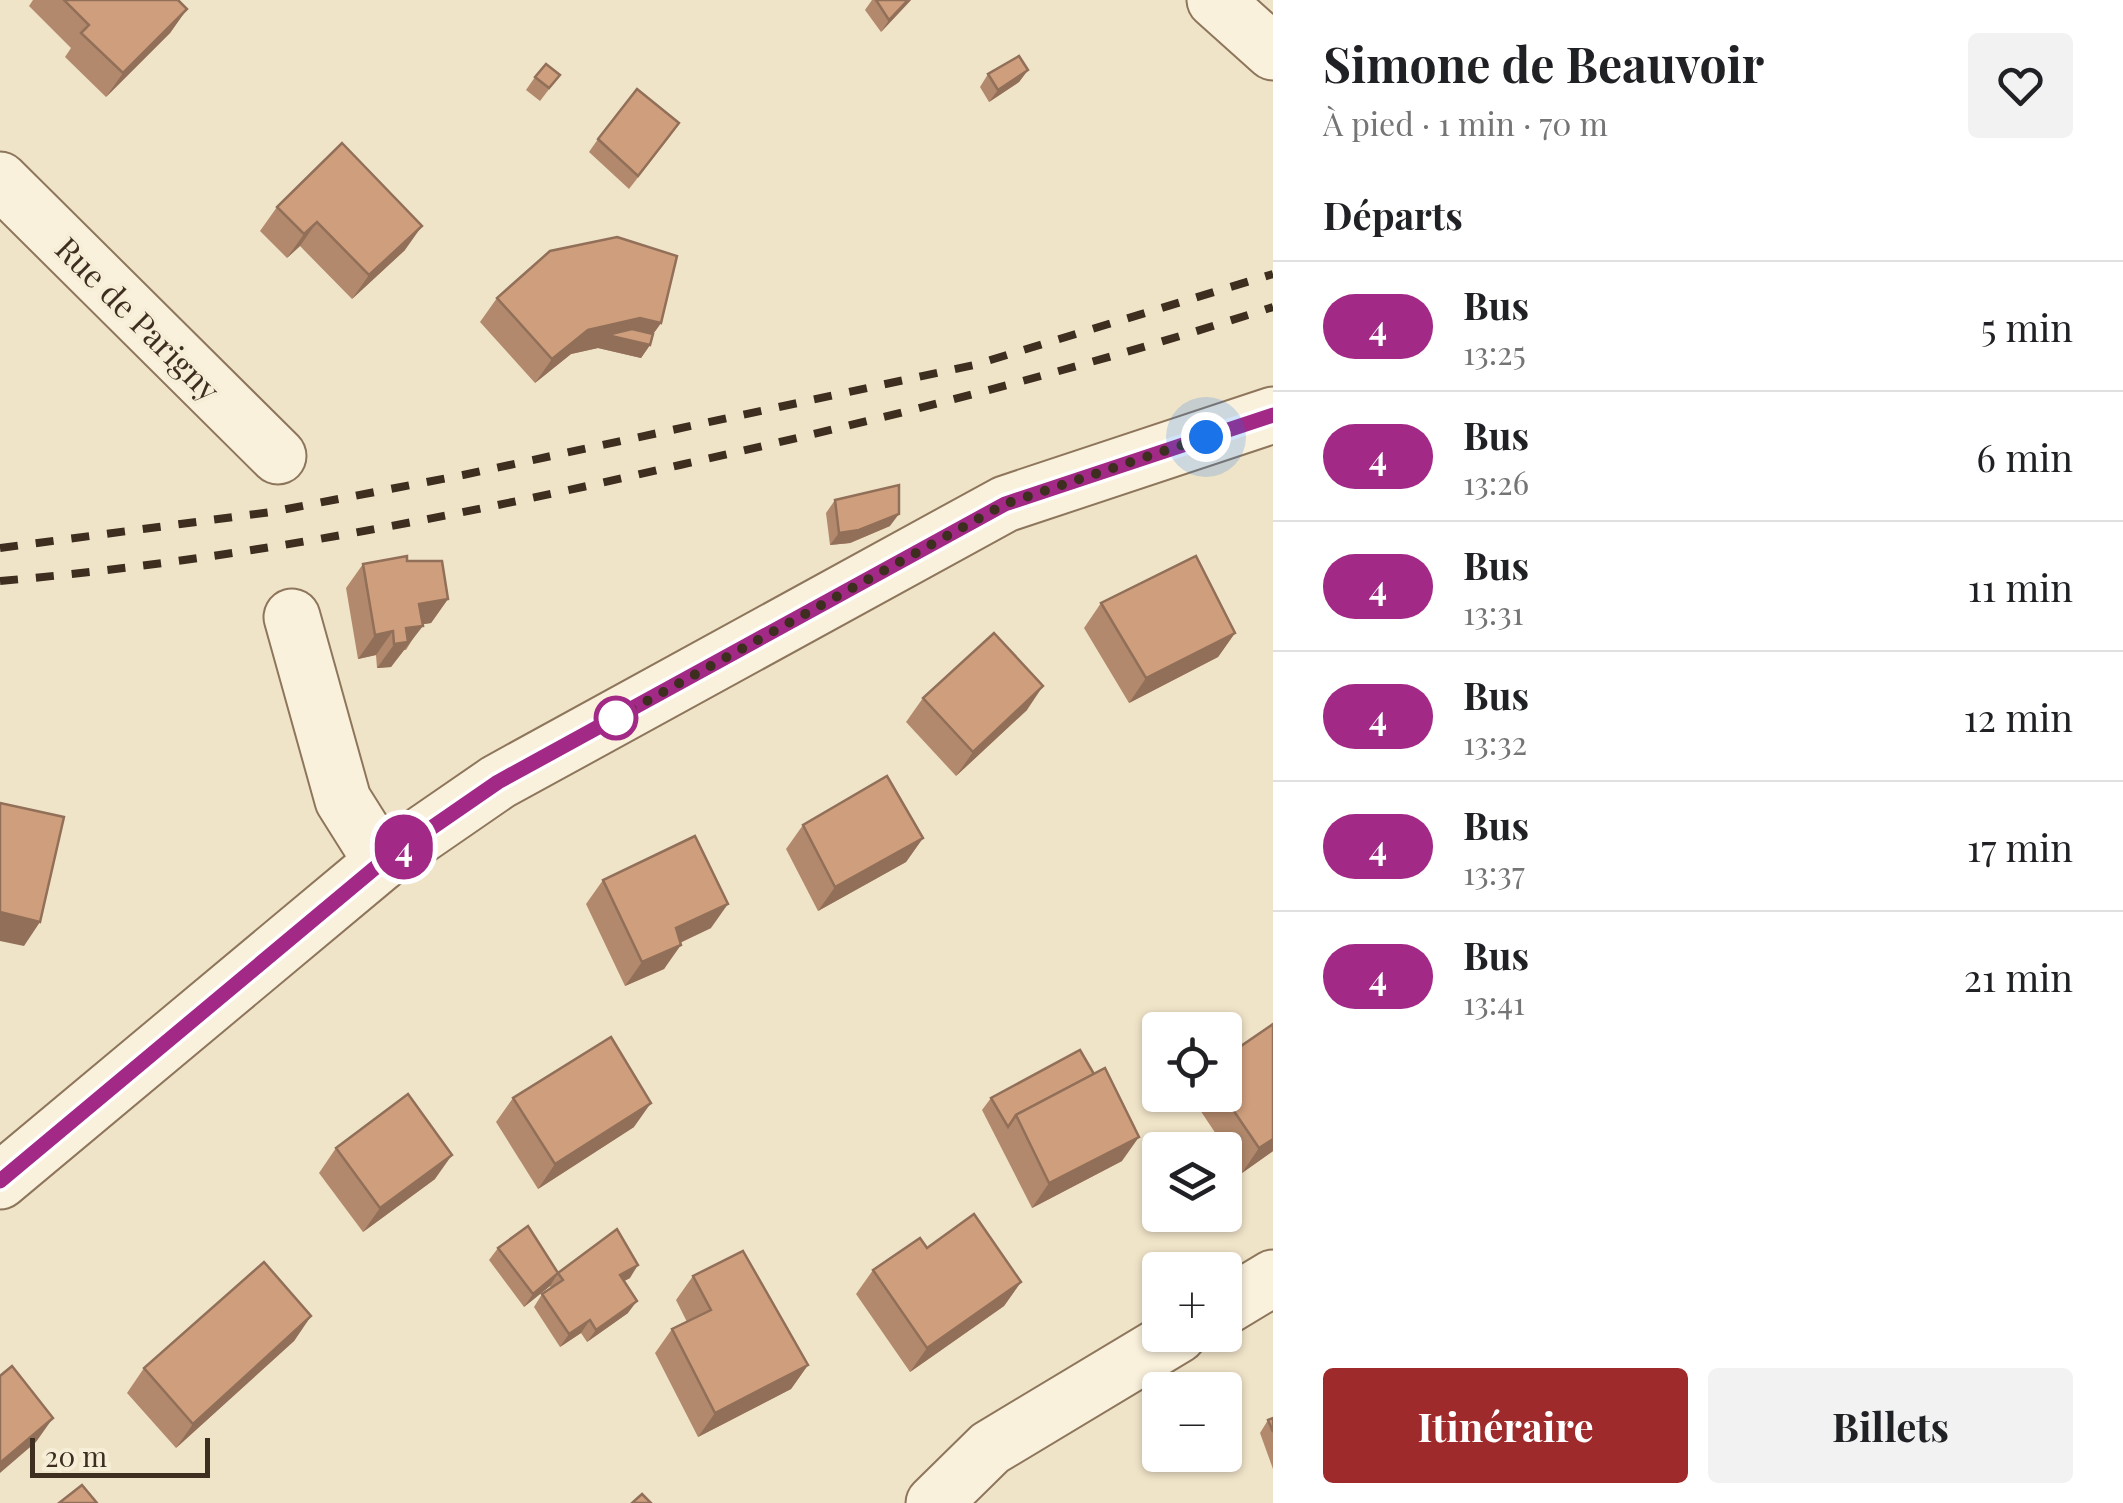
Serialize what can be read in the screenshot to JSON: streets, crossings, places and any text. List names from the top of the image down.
{
  "streets": {
    "street": ["Rue de Parigny"]
  },
  "lines": ["bus line 4"],
  "scale_bar": "20 m",
  "page": {
    "on_map": "4",
    "heading": [
      ["Simone de Beauvoir", "À pied · 1 min · 70 m"],
      "Départs"
    ],
    "list": [
      {
        "mark": "4",
        "name": "Bus",
        "note": "13:25",
        "value": "5 min"
      },
      {
        "mark": "4",
        "name": "Bus",
        "note": "13:26",
        "value": "6 min"
      },
      {
        "mark": "4",
        "name": "Bus",
        "note": "13:31",
        "value": "11 min"
      },
      {
        "mark": "4",
        "name": "Bus",
        "note": "13:32",
        "value": "12 min"
      },
      {
        "mark": "4",
        "name": "Bus",
        "note": "13:37",
        "value": "17 min"
      },
      {
        "mark": "4",
        "name": "Bus",
        "note": "13:41",
        "value": "21 min"
      }
    ],
    "map_buttons": ["+", "−"],
    "buttons": ["Itinéraire", "Billets"],
    "scale": "20 m"
  }
}
